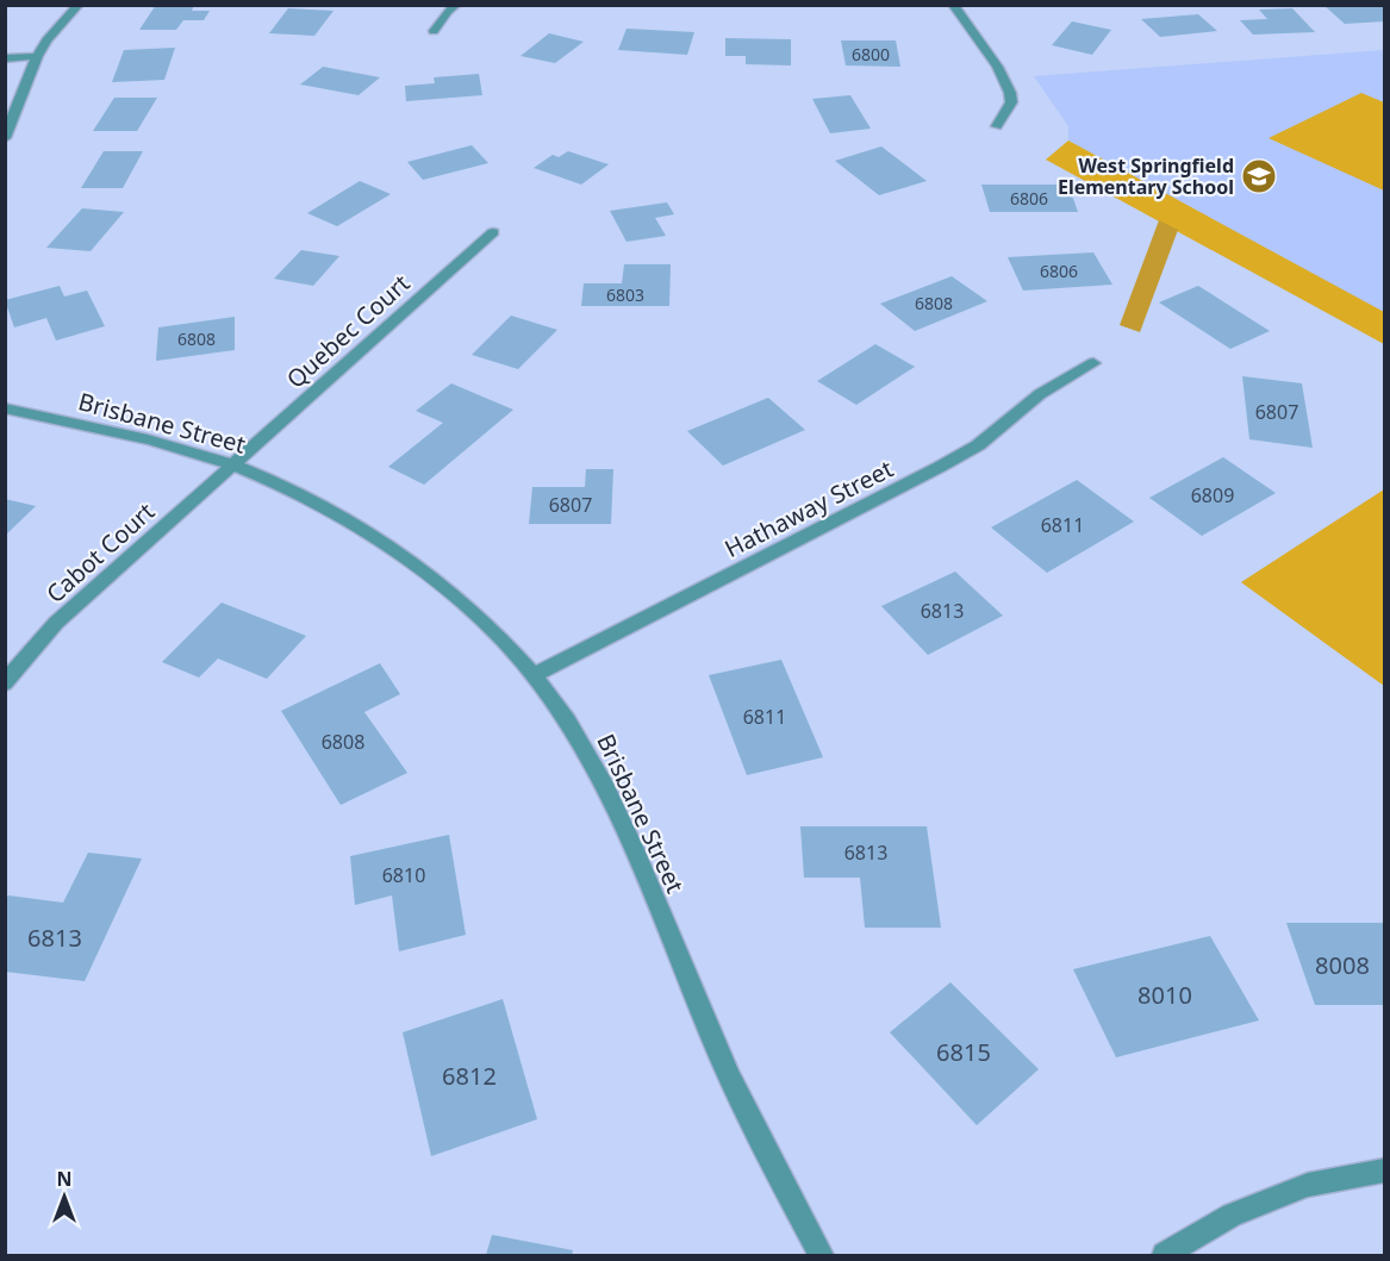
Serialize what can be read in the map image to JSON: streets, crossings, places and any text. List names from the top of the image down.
{
  "streets": {
    "street": [
      "Quebec Court",
      "Brisbane Street",
      "Hathaway Street",
      "Cabot Court"
    ]
  },
  "crossings": [
    ["Quebec Court", "Brisbane Street"],
    ["Quebec Court", "Cabot Court"],
    ["Brisbane Street", "Hathaway Street"],
    ["Brisbane Street", "Cabot Court"]
  ],
  "places": {
    "school or university": ["West Springfield Elementary School"]
  },
  "house_numbers": [
    "6800",
    "6806",
    "6806",
    "6803",
    "6808",
    "6808",
    "6807",
    "6809",
    "6807",
    "6811",
    "6813",
    "6811",
    "6808",
    "6813",
    "6810",
    "6813",
    "8008",
    "8010",
    "6815",
    "6812"
  ],
  "north": "top"
}
